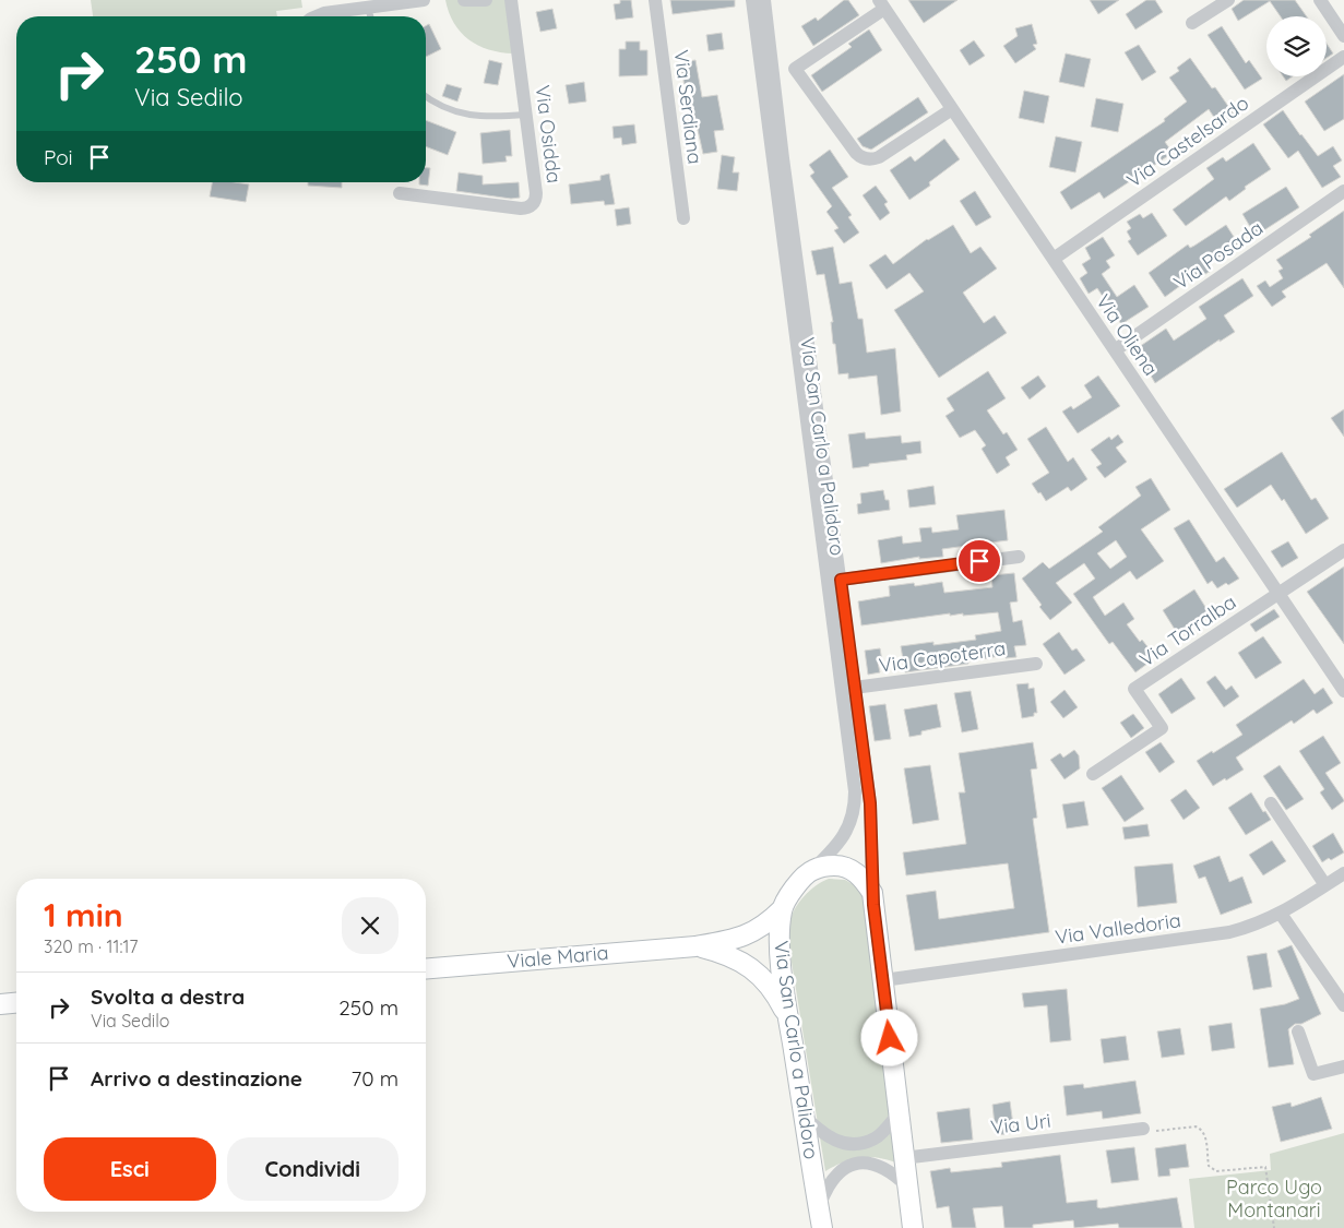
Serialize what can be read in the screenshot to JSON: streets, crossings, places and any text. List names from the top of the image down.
{
  "streets": {
    "street": [
      "Via Serdiana",
      "Via Osidda",
      "Via Castelsardo",
      "Via Posada",
      "Via Oliena",
      "Via San Carlo a Palidoro",
      "Via Torralba",
      "Via Capoterra",
      "Via Valledoria",
      "Viale Maria",
      "Via Uri"
    ]
  },
  "crossings": [
    ["Via Castelsardo", "Via Oliena"],
    ["Via Posada", "Via Oliena"],
    ["Via Oliena", "Via Torralba"],
    ["Via San Carlo a Palidoro", "Via Capoterra"],
    ["Via San Carlo a Palidoro", "Via Valledoria"],
    ["Via San Carlo a Palidoro", "Viale Maria"],
    ["Via San Carlo a Palidoro", "Via Uri"]
  ],
  "parks": ["Parco Ugo Montanari"],
  "page": {
    "turn": ["250 m", "Via Sedilo"],
    "then": "Poi",
    "heading": ["1 min", "320 m · 11:17"],
    "list": [
      {
        "name": "Svolta a destra",
        "note": "Via Sedilo",
        "value": "250 m"
      },
      {
        "name": "Arrivo a destinazione",
        "value": "70 m"
      }
    ],
    "buttons": ["Esci", "Condividi"]
  }
}
